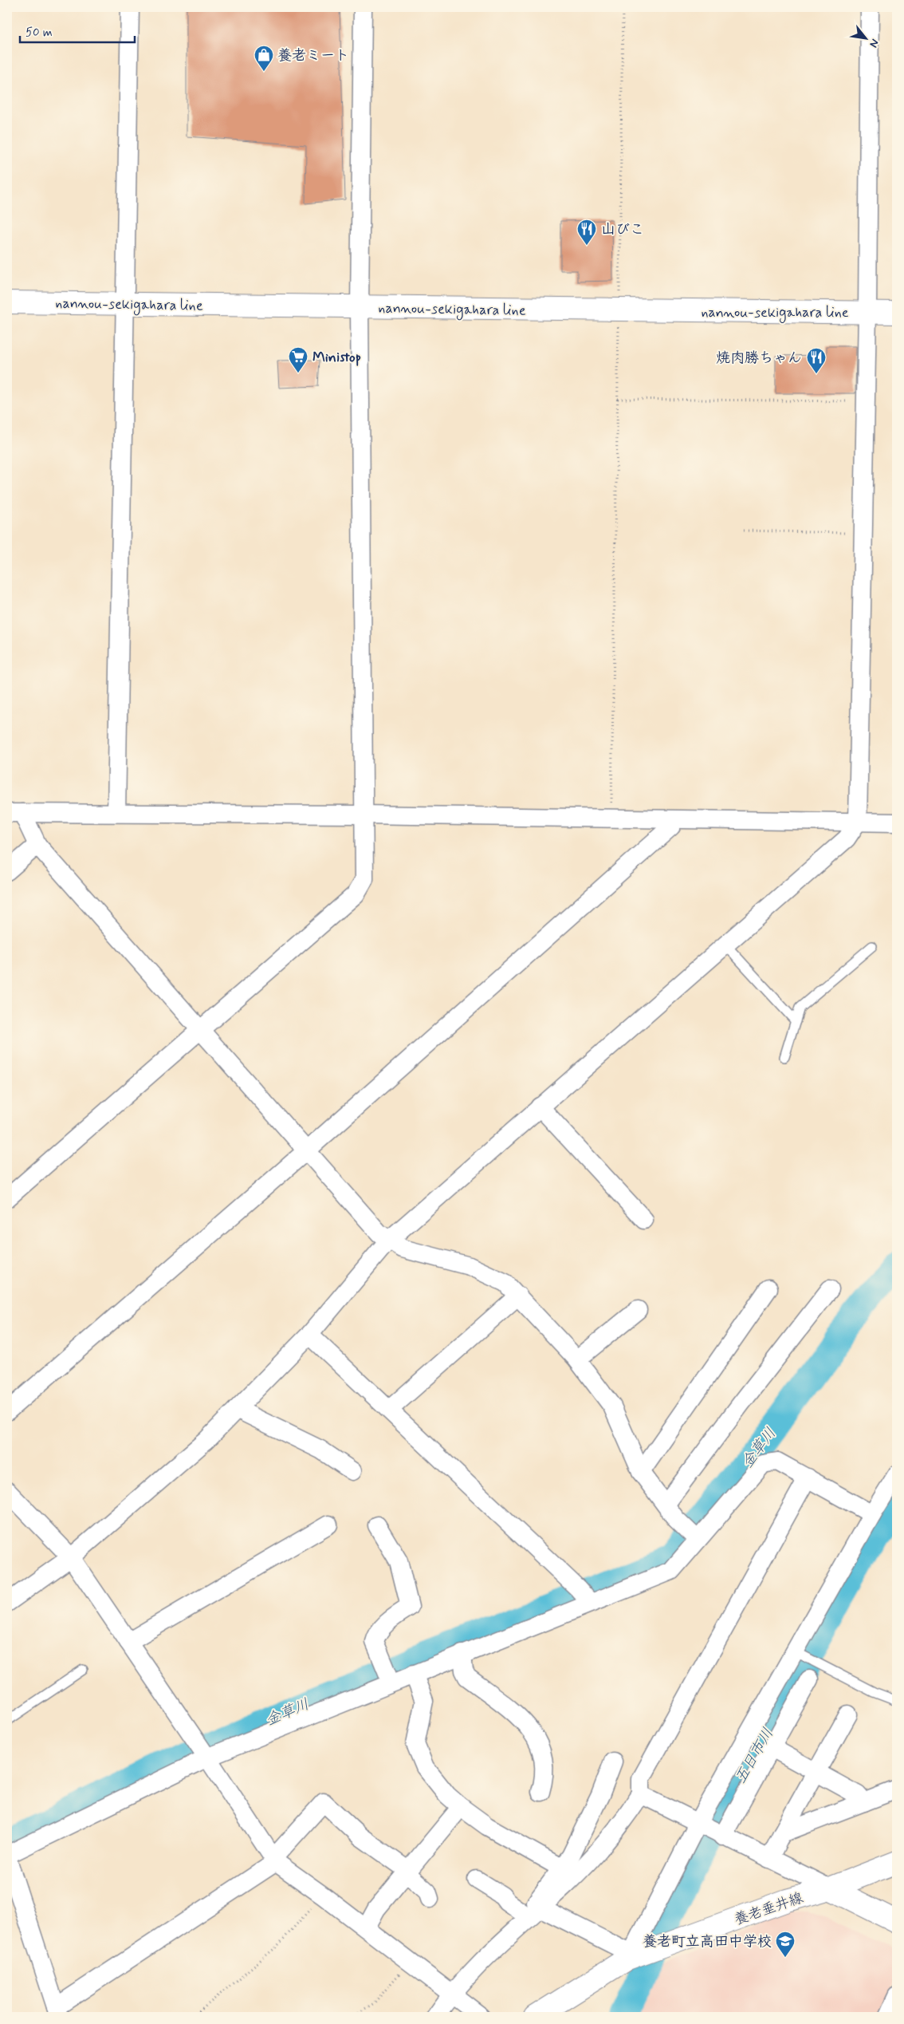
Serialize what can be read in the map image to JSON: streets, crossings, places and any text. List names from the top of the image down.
{
  "streets": {
    "main road": ["nannou-sekigahara line", "養老垂井線"]
  },
  "water": ["金草川", "五日市川"],
  "places": {
    "shop": ["養老ミート"],
    "restaurant": ["山びこ", "焼肉勝ちゃん"],
    "supermarket": ["Ministop"],
    "school or university": ["養老町立高田中学校"]
  },
  "scale_bar": "50 m",
  "north": "bottom right"
}
